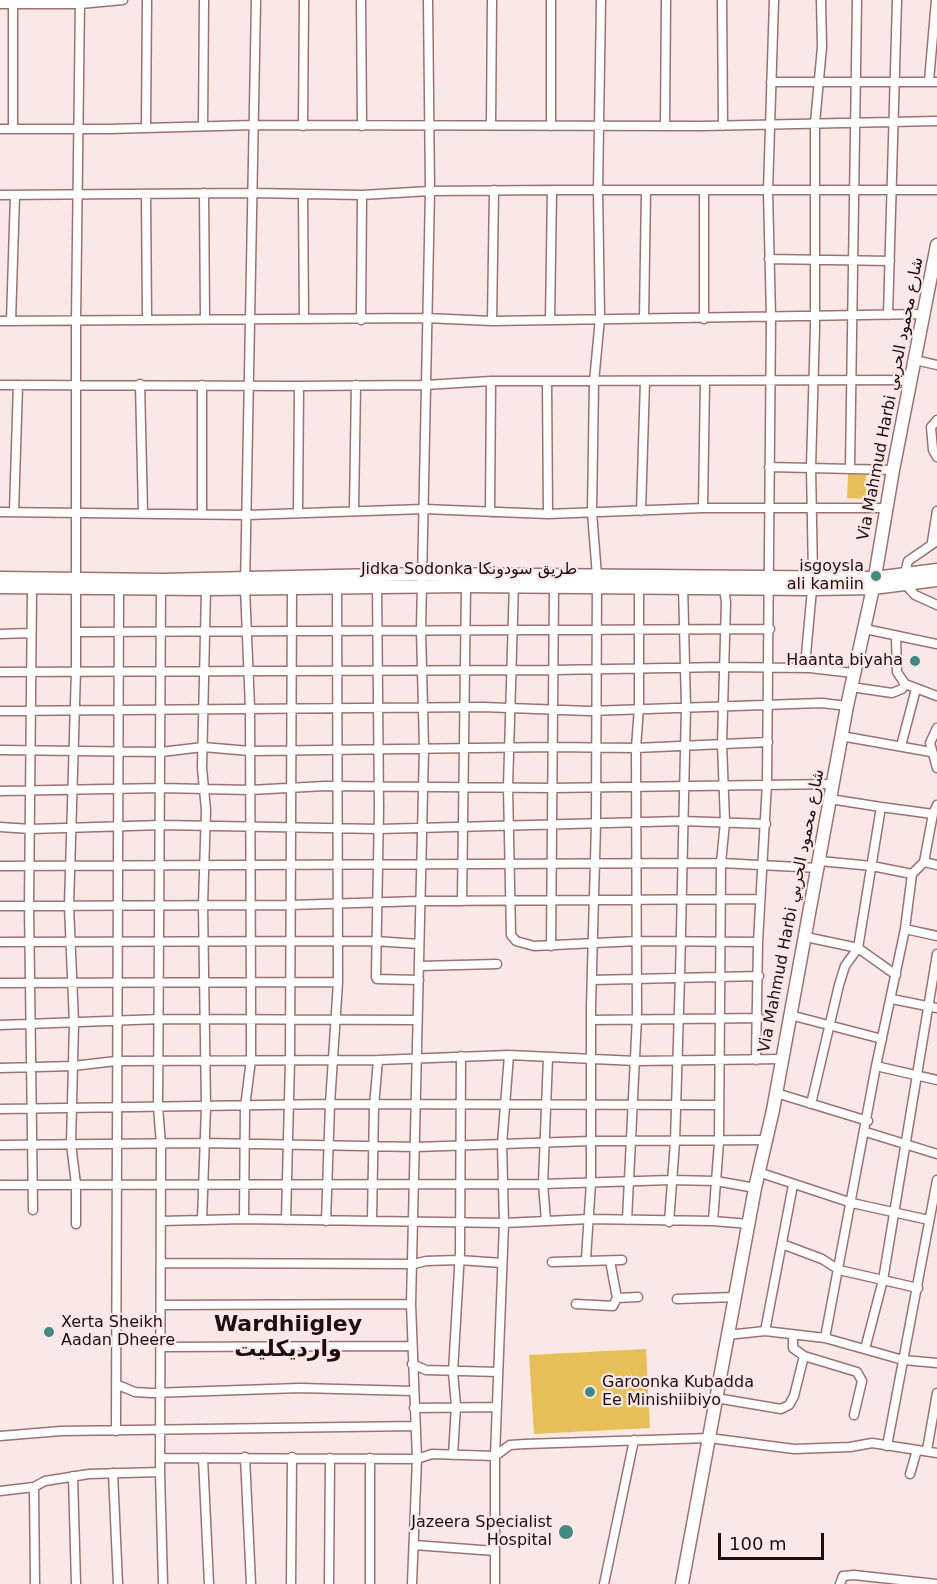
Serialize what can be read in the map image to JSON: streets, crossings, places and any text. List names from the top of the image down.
{
  "streets": {
    "main road": ["Via Mahmud Harbi شارع محمود الحربي", "Jidka Sodonka طريق سودونكا"]
  },
  "crossings": [
    ["Via Mahmud Harbi شارع محمود الحربي", "Jidka Sodonka طريق سودونكا"]
  ],
  "districts": ["Wardhiigley وارديكليت"],
  "places": [
    "isgoysla ali kamiin",
    "Haanta biyaha",
    "Xerta Sheikh Aadan Dheere",
    "Garoonka Kubadda Ee Minishiibiyo",
    "Jazeera Specialist Hospital"
  ],
  "scale_bar": "100 m"
}
